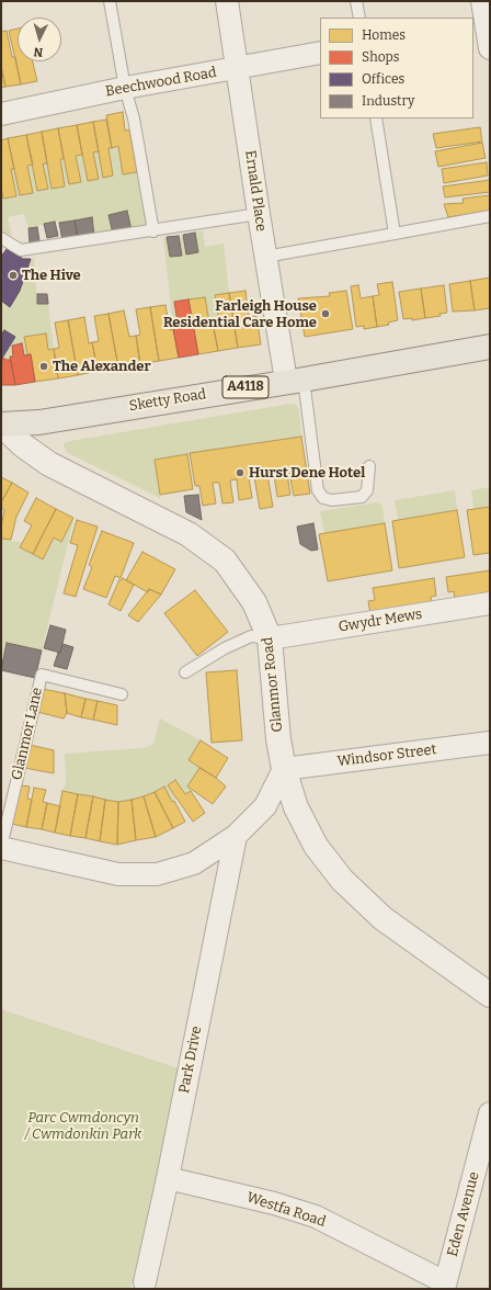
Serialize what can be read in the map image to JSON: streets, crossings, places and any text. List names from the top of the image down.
{
  "streets": {
    "main road": ["A4118", "Sketty Road"],
    "street": [
      "Beechwood Road",
      "Ernald Place",
      "Gwydr Mews",
      "Glanmor Road",
      "Windsor Street",
      "Park Drive",
      "Westfa Road",
      "Eden Avenue"
    ],
    "lane": ["Glanmor Lane"]
  },
  "crossings": [
    ["Beechwood Road", "Ernald Place"],
    ["Ernald Place", "Sketty Road"],
    ["Sketty Road", "Glanmor Road"],
    ["Gwydr Mews", "Glanmor Road"],
    ["Glanmor Road", "Windsor Street"],
    ["Park Drive", "Westfa Road"],
    ["Westfa Road", "Eden Avenue"]
  ],
  "parks": ["Parc Cwmdoncyn / Cwmdonkin Park"],
  "places": [
    "The Hive",
    "Farleigh House Residential Care Home",
    "The Alexander",
    "Hurst Dene Hotel"
  ],
  "legend": [
    "Homes",
    "Shops",
    "Offices",
    "Industry"
  ],
  "north": "bottom"
}
